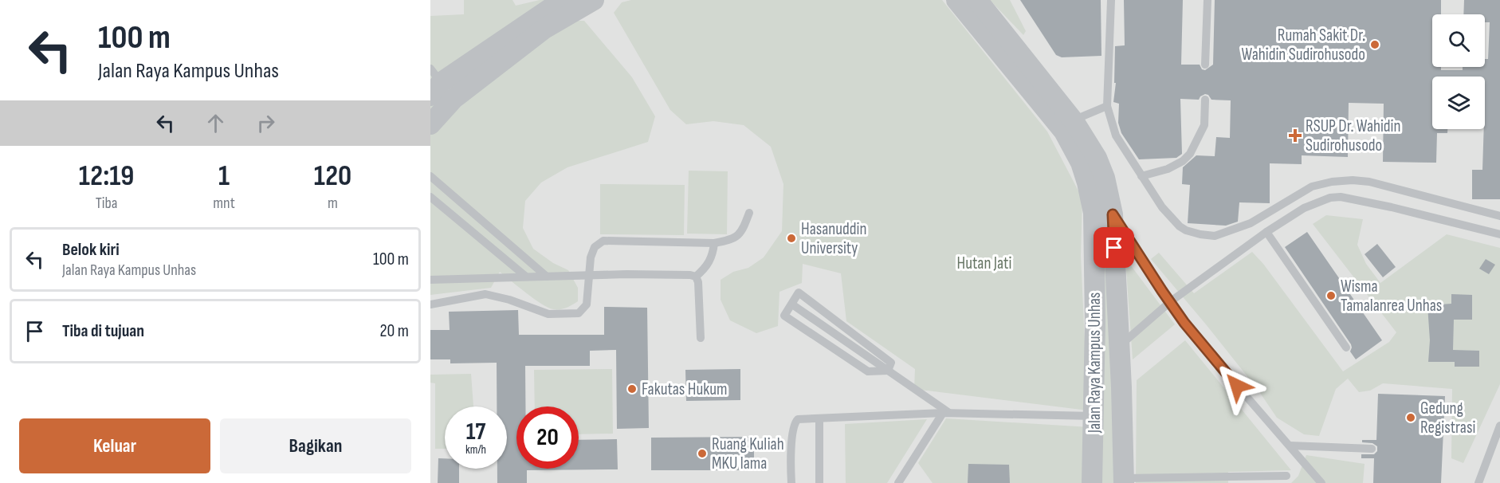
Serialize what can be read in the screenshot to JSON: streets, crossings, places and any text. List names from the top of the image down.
{
  "streets": {
    "street": ["Jalan Raya Kampus Unhas"]
  },
  "parks": ["Hutan Jati"],
  "places": {
    "other": [
      "Rumah Sakit Dr. Wahidin Sudirohusodo",
      "Hasanuddin University",
      "Wisma Tamalanrea Unhas",
      "Fakutas Hukum",
      "Gedung Registrasi",
      "Ruang Kuliah MKU lama"
    ],
    "health": ["RSUP Dr. Wahidin Sudirohusodo"]
  },
  "page": {
    "turn": ["100 m", "Jalan Raya Kampus Unhas"],
    "eta": [
      "12:19",
      "Tiba",
      "1",
      "mnt",
      "120",
      "m"
    ],
    "list": [
      {
        "name": "Belok kiri",
        "note": "Jalan Raya Kampus Unhas",
        "value": "100 m"
      },
      {
        "name": "Tiba di tujuan",
        "value": "20 m"
      }
    ],
    "speed": "17 km/h",
    "limit": "20",
    "buttons": ["Keluar", "Bagikan"]
  }
}
